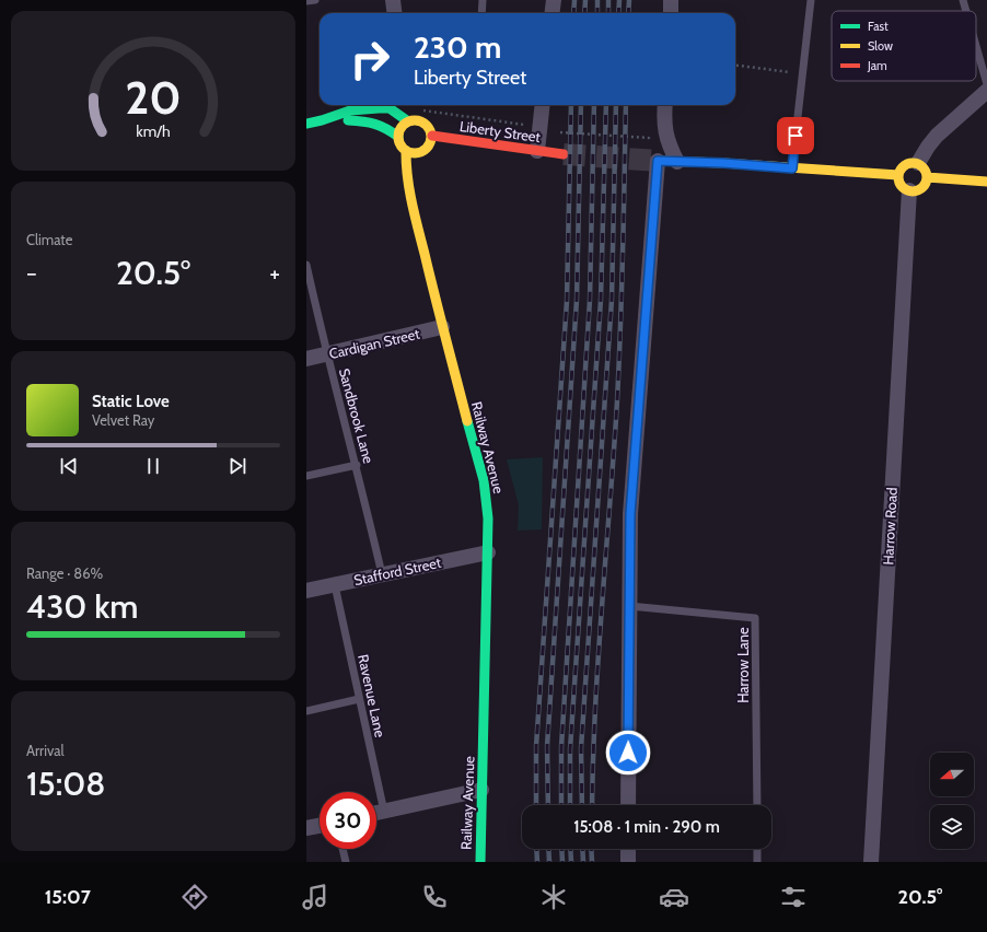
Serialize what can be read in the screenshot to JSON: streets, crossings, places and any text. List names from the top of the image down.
{
  "streets": {
    "main road": ["Liberty Street", "Railway Avenue"],
    "street": ["Cardigan Street", "Harrow Road", "Stafford Street"],
    "lane": ["Sandbrook Lane", "Harrow Lane", "Ravenue Lane"]
  },
  "crossings": [
    ["Liberty Street", "Railway Avenue"],
    ["Cardigan Street", "Sandbrook Lane"],
    ["Cardigan Street", "Railway Avenue"],
    ["Sandbrook Lane", "Stafford Street"],
    ["Railway Avenue", "Stafford Street"],
    ["Stafford Street", "Ravenue Lane"]
  ],
  "legend": ["Fast", "Slow", "Jam"],
  "north": "left",
  "page": {
    "turn": ["230 m", "Liberty Street"],
    "tile": [
      "Climate",
      ["Range · 86%", "430 km"],
      ["Arrival", "15:08"]
    ],
    "heat": ["−", "20.5°", "+"],
    "song": ["Static Love", "Velvet Ray"],
    "limit": "30",
    "trip": "15:08 · 1 min · 290 m",
    "tabs": ["15:07", "20.5°"],
    "gauge": ["20", "km/h"]
  }
}
